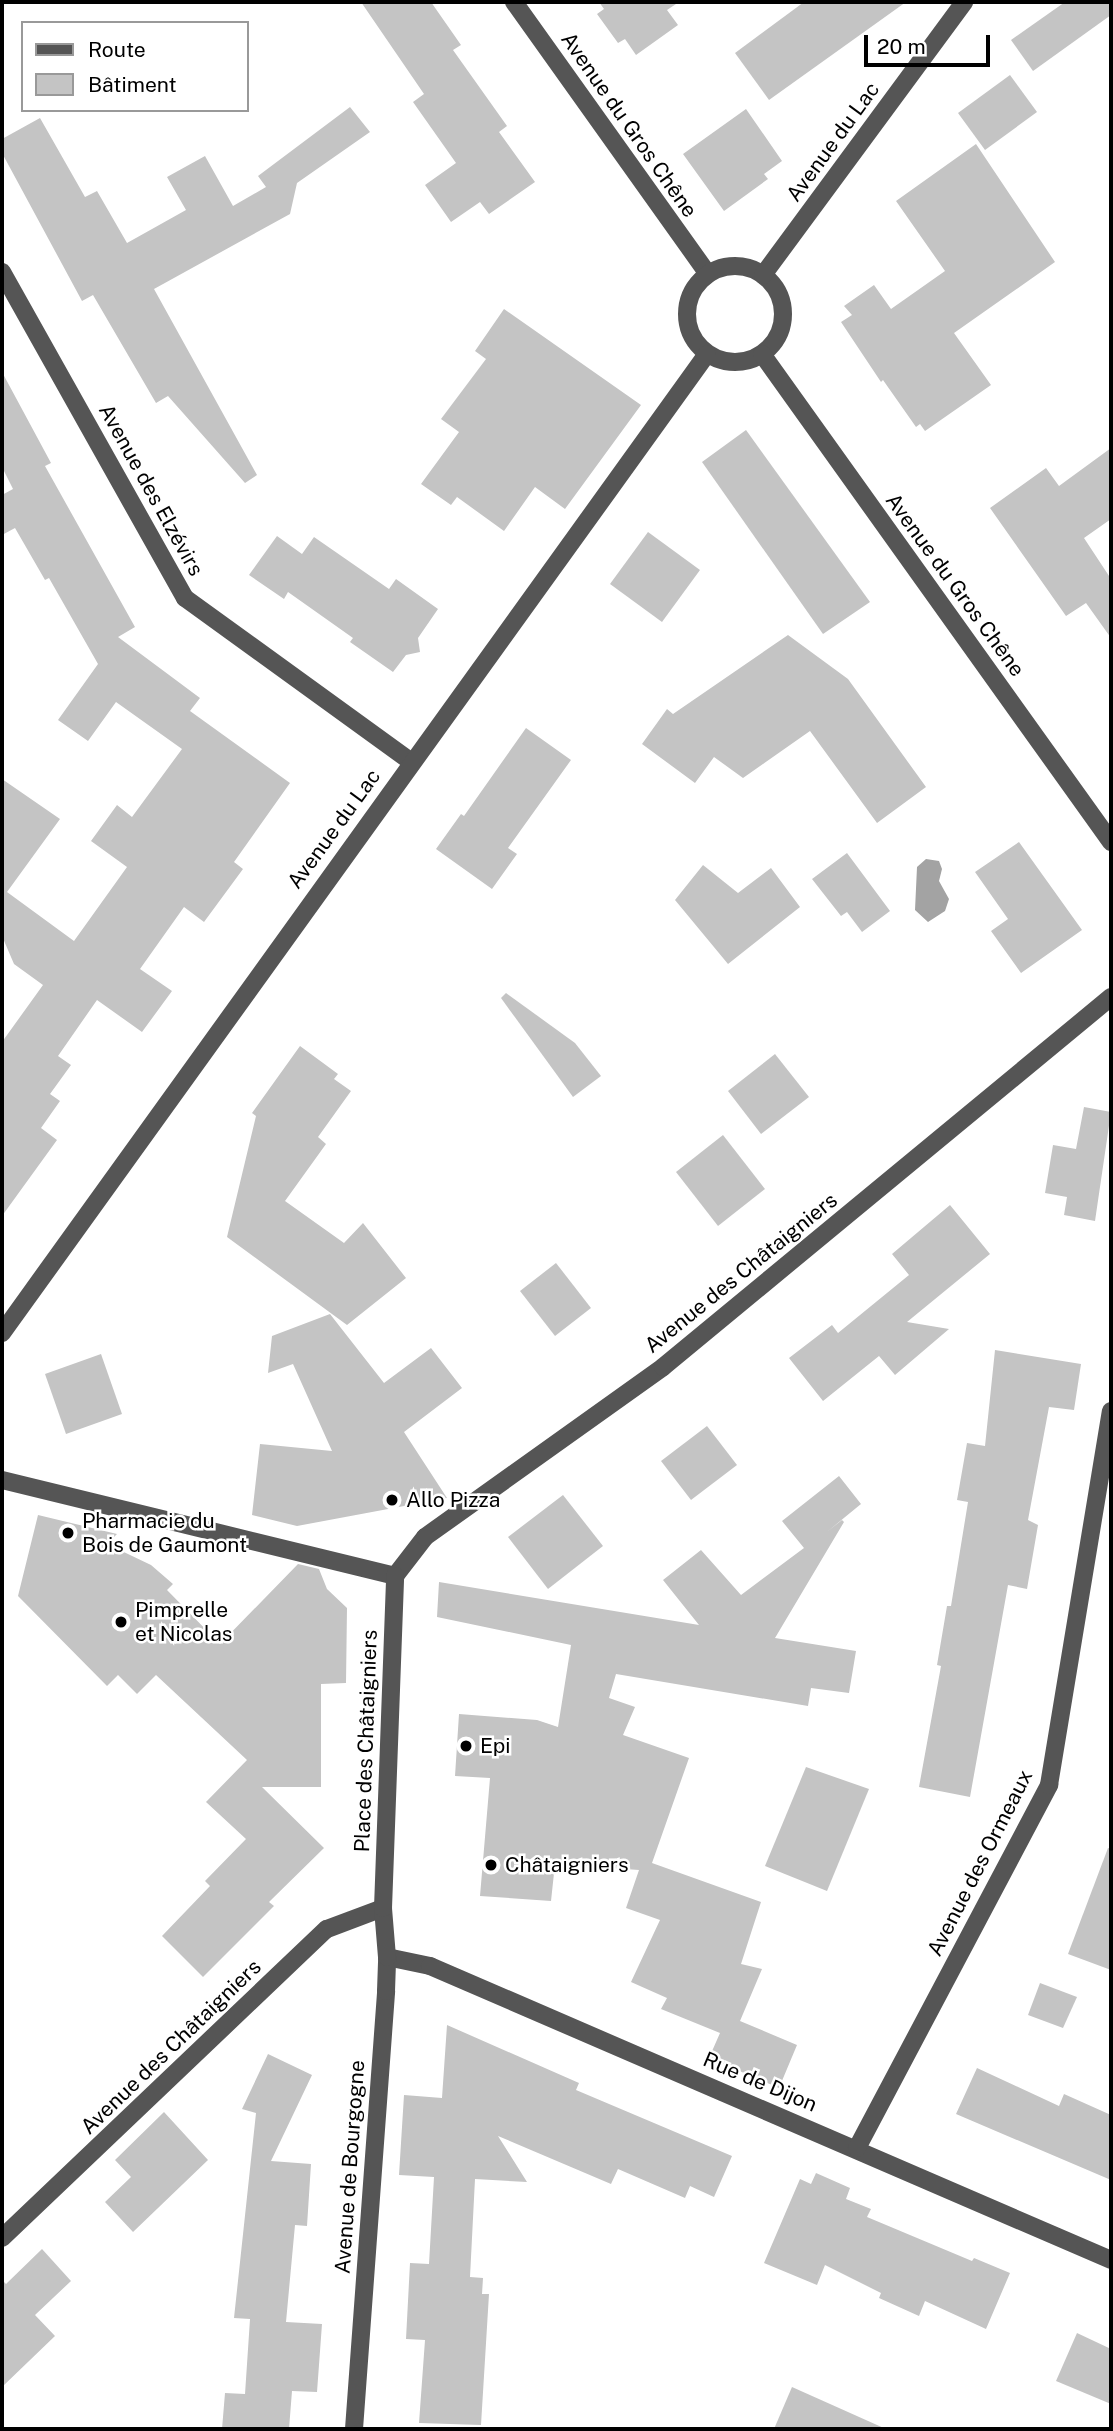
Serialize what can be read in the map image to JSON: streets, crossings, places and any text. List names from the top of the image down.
{
  "streets": {
    "street": [
      "Avenue du Gros Chêne",
      "Avenue du Lac",
      "Avenue des Elzévirs",
      "Avenue des Châtaigniers",
      "Place des Châtaigniers",
      "Avenue des Ormeaux",
      "Rue de Dijon",
      "Avenue de Bourgogne"
    ]
  },
  "crossings": [
    ["Avenue du Gros Chêne", "Avenue du Lac"],
    ["Avenue du Lac", "Avenue des Elzévirs"],
    ["Avenue des Châtaigniers", "Place des Châtaigniers"],
    ["Avenue des Châtaigniers", "Avenue de Bourgogne"],
    ["Place des Châtaigniers", "Avenue de Bourgogne"],
    ["Avenue des Ormeaux", "Rue de Dijon"],
    ["Rue de Dijon", "Avenue de Bourgogne"]
  ],
  "places": [
    "Allo Pizza",
    "Pharmacie du Bois de Gaumont",
    "Pimprelle et Nicolas",
    "Epi",
    "Châtaigniers"
  ],
  "legend": ["Route", "Bâtiment"],
  "scale_bar": "20 m"
}
